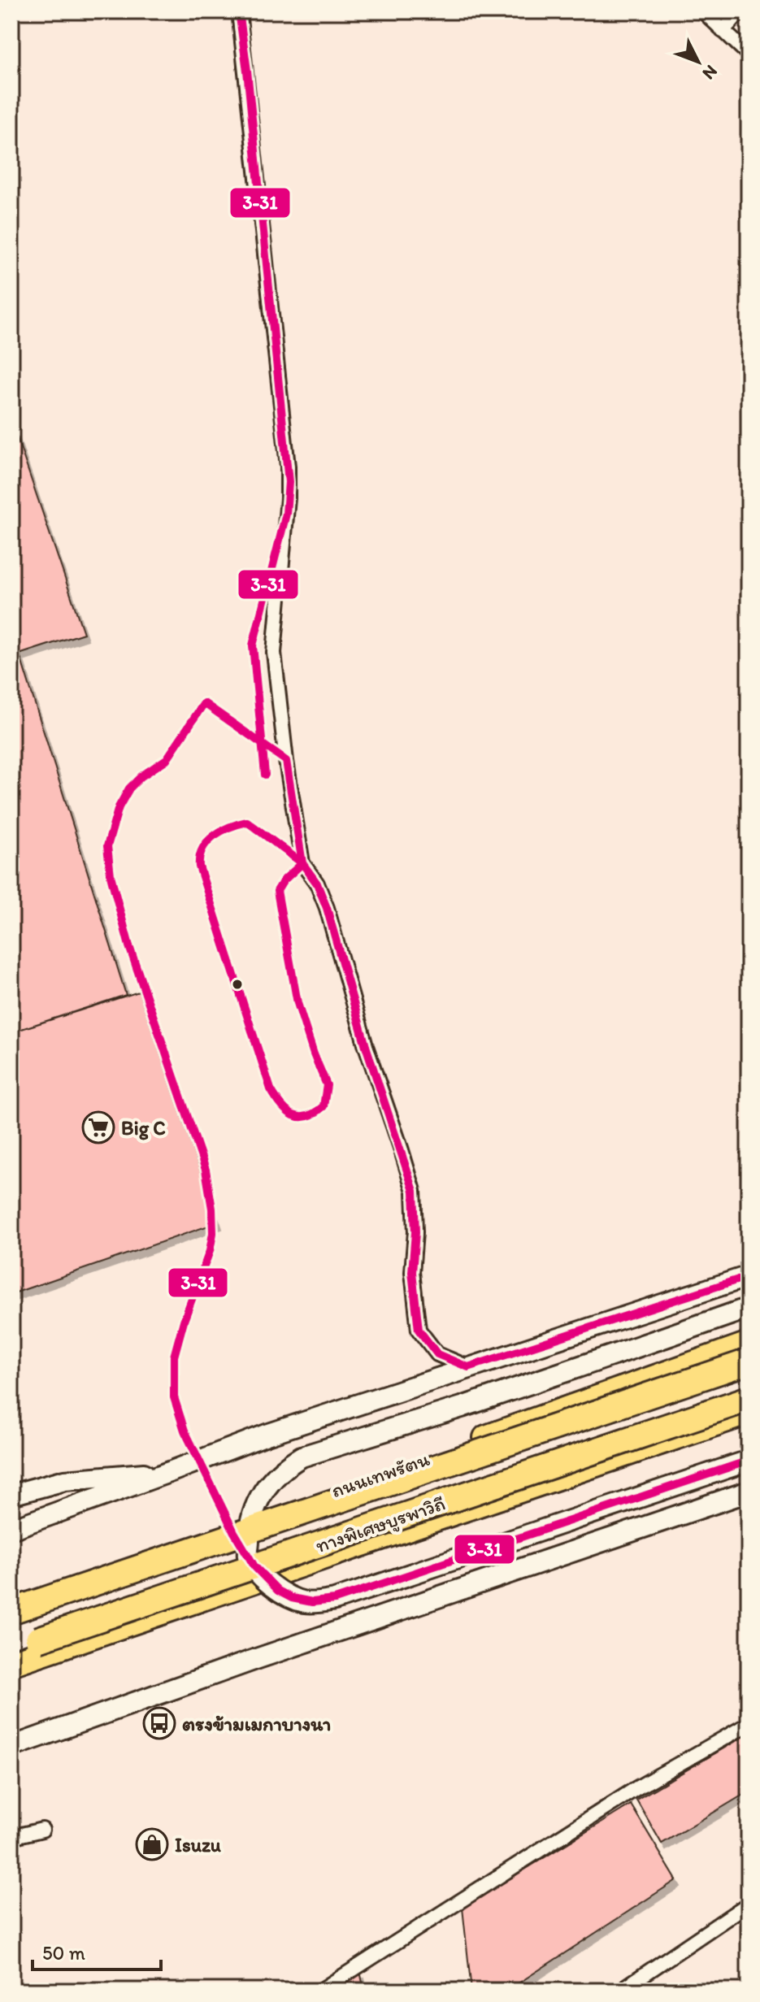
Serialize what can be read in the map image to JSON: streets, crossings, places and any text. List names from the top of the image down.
{
  "streets": {
    "highway": ["ถนนเทพรัตน", "ทางพิเศษบูรพาวิถี"]
  },
  "places": {
    "supermarket": ["Big C"],
    "bus stop": ["ตรงข้ามเมกาบางนา"],
    "shop": ["Isuzu"]
  },
  "lines": ["transit line 3-31"],
  "scale_bar": "50 m",
  "north": "bottom right"
}
